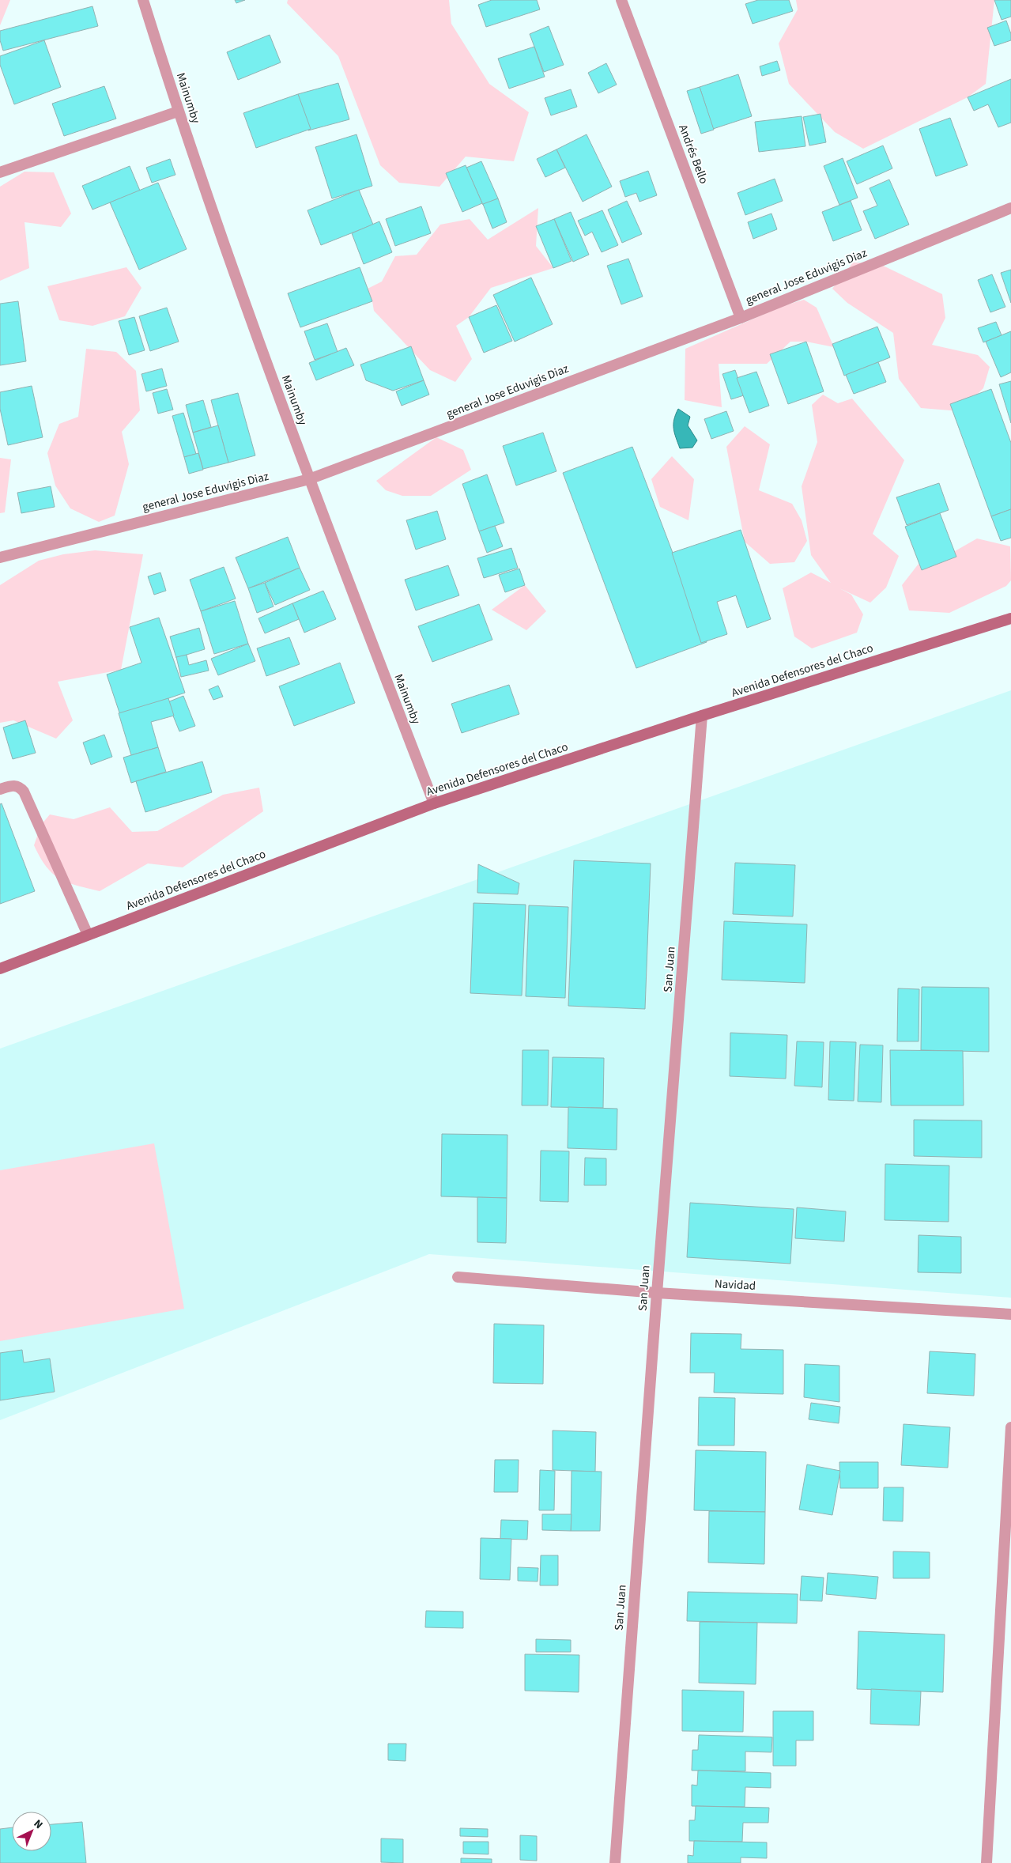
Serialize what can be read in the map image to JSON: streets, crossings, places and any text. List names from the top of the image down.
{
  "streets": {
    "main road": ["Avenida Defensores del Chaco"],
    "street": [
      "Mainumby",
      "Andrés Bello",
      "general Jose Eduvigis Diaz",
      "San Juan",
      "Navidad"
    ]
  },
  "crossings": [
    ["Mainumby", "general Jose Eduvigis Diaz"],
    ["Mainumby", "Avenida Defensores del Chaco"],
    ["Andrés Bello", "general Jose Eduvigis Diaz"],
    ["Avenida Defensores del Chaco", "San Juan"],
    ["San Juan", "Navidad"]
  ],
  "north": "top right"
}
